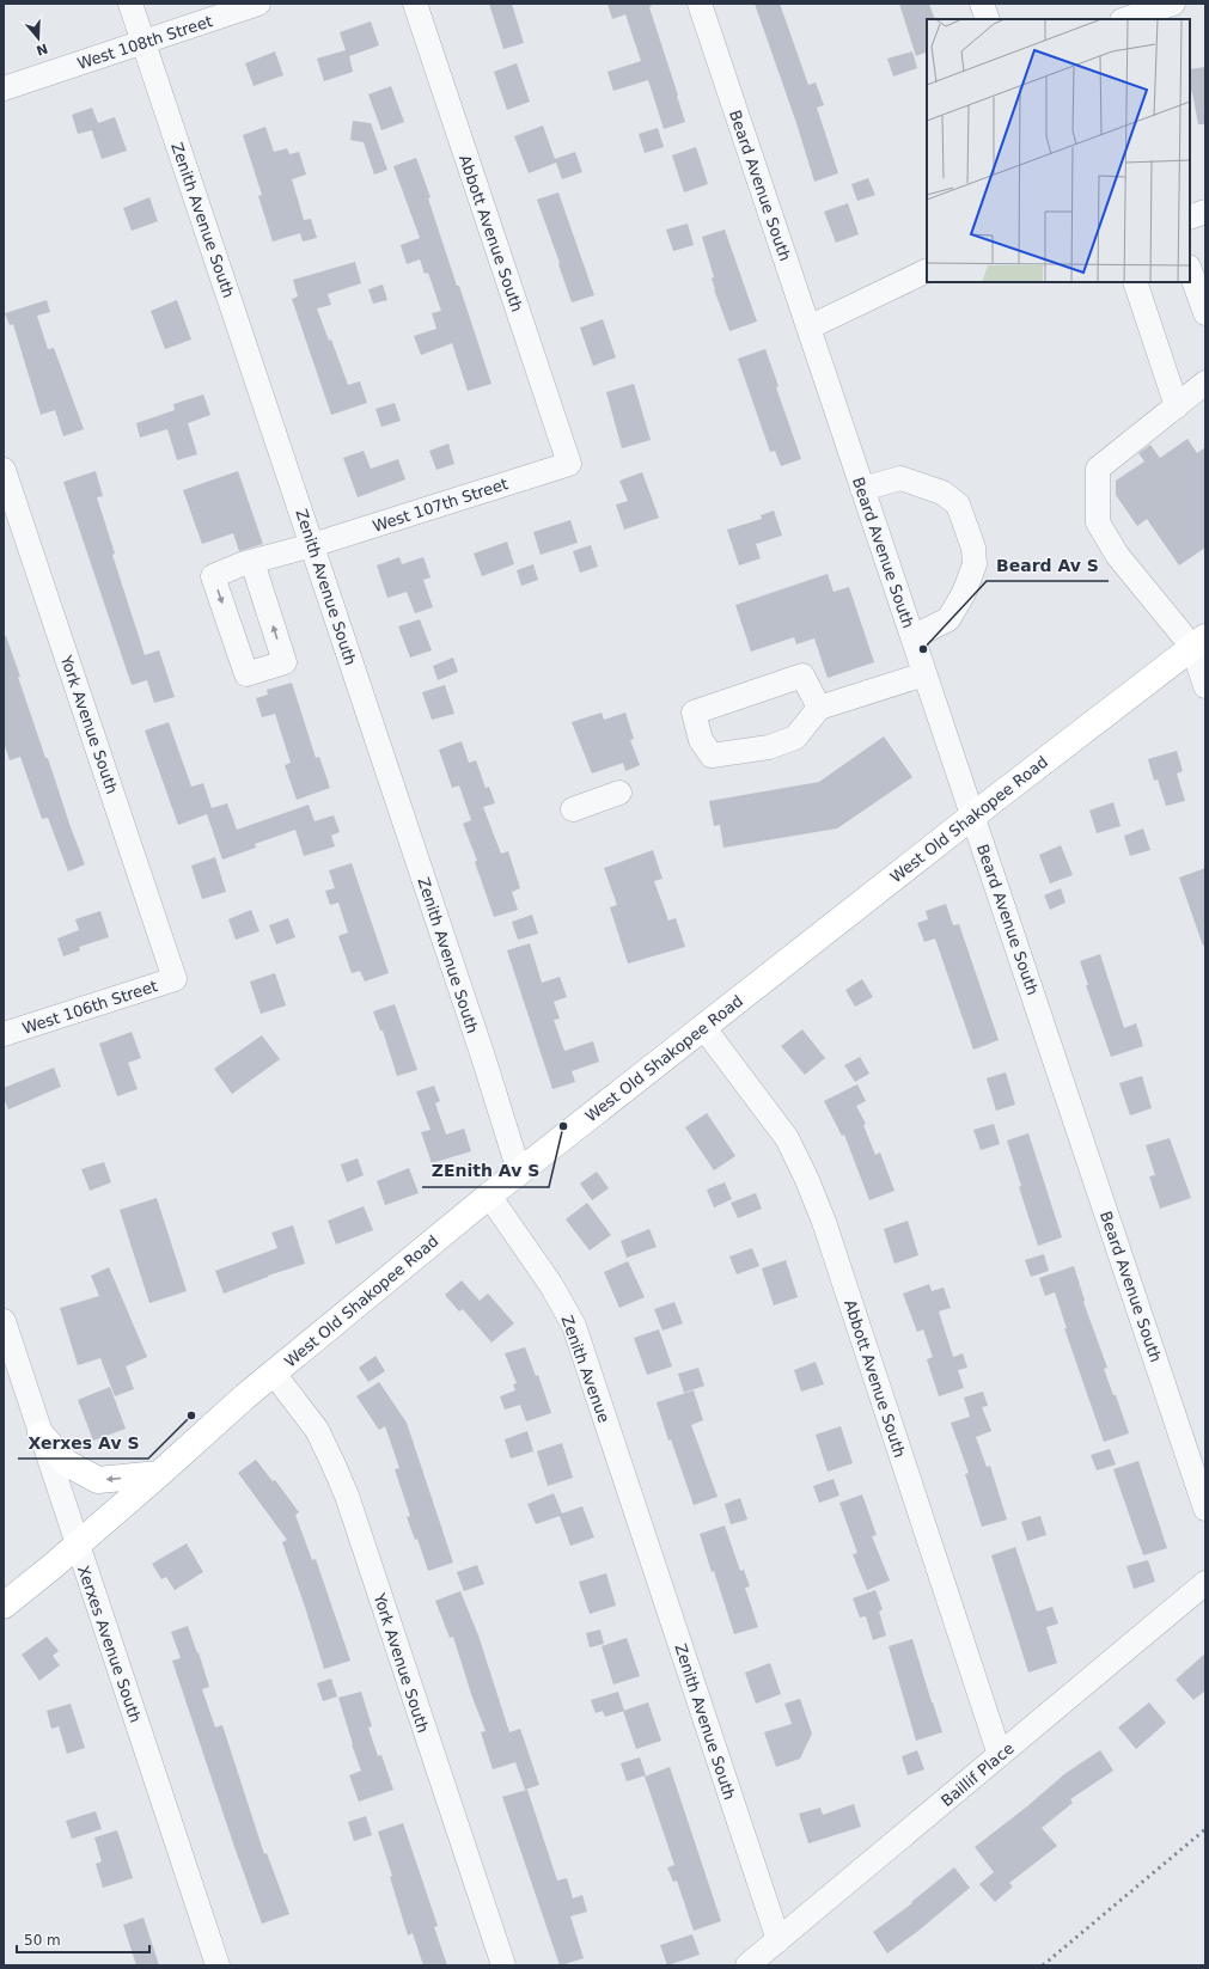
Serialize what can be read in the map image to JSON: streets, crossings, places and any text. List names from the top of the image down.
{
  "streets": {
    "main road": ["West Old Shakopee Road"],
    "street": [
      "West 108th Street",
      "Beard Avenue South",
      "Zenith Avenue South",
      "Abbott Avenue South",
      "West 107th Street",
      "York Avenue South",
      "West 106th Street",
      "Zenith Avenue",
      "Xerxes Avenue South",
      "Baillif Place"
    ]
  },
  "crossings": [
    ["West 108th Street", "Zenith Avenue South"],
    ["Beard Avenue South", "West Old Shakopee Road"],
    ["Zenith Avenue South", "West 107th Street"],
    ["Zenith Avenue South", "West Old Shakopee Road"],
    ["Zenith Avenue South", "Zenith Avenue"],
    ["Zenith Avenue South", "Baillif Place"],
    ["Abbott Avenue South", "West 107th Street"],
    ["Abbott Avenue South", "West Old Shakopee Road"],
    ["Abbott Avenue South", "Baillif Place"],
    ["York Avenue South", "West Old Shakopee Road"],
    ["York Avenue South", "West 106th Street"],
    ["West Old Shakopee Road", "Zenith Avenue"],
    ["West Old Shakopee Road", "Xerxes Avenue South"]
  ],
  "places": ["Beard Av S", "ZEnith Av S", "Xerxes Av S"],
  "scale_bar": "50 m",
  "north": "bottom"
}
